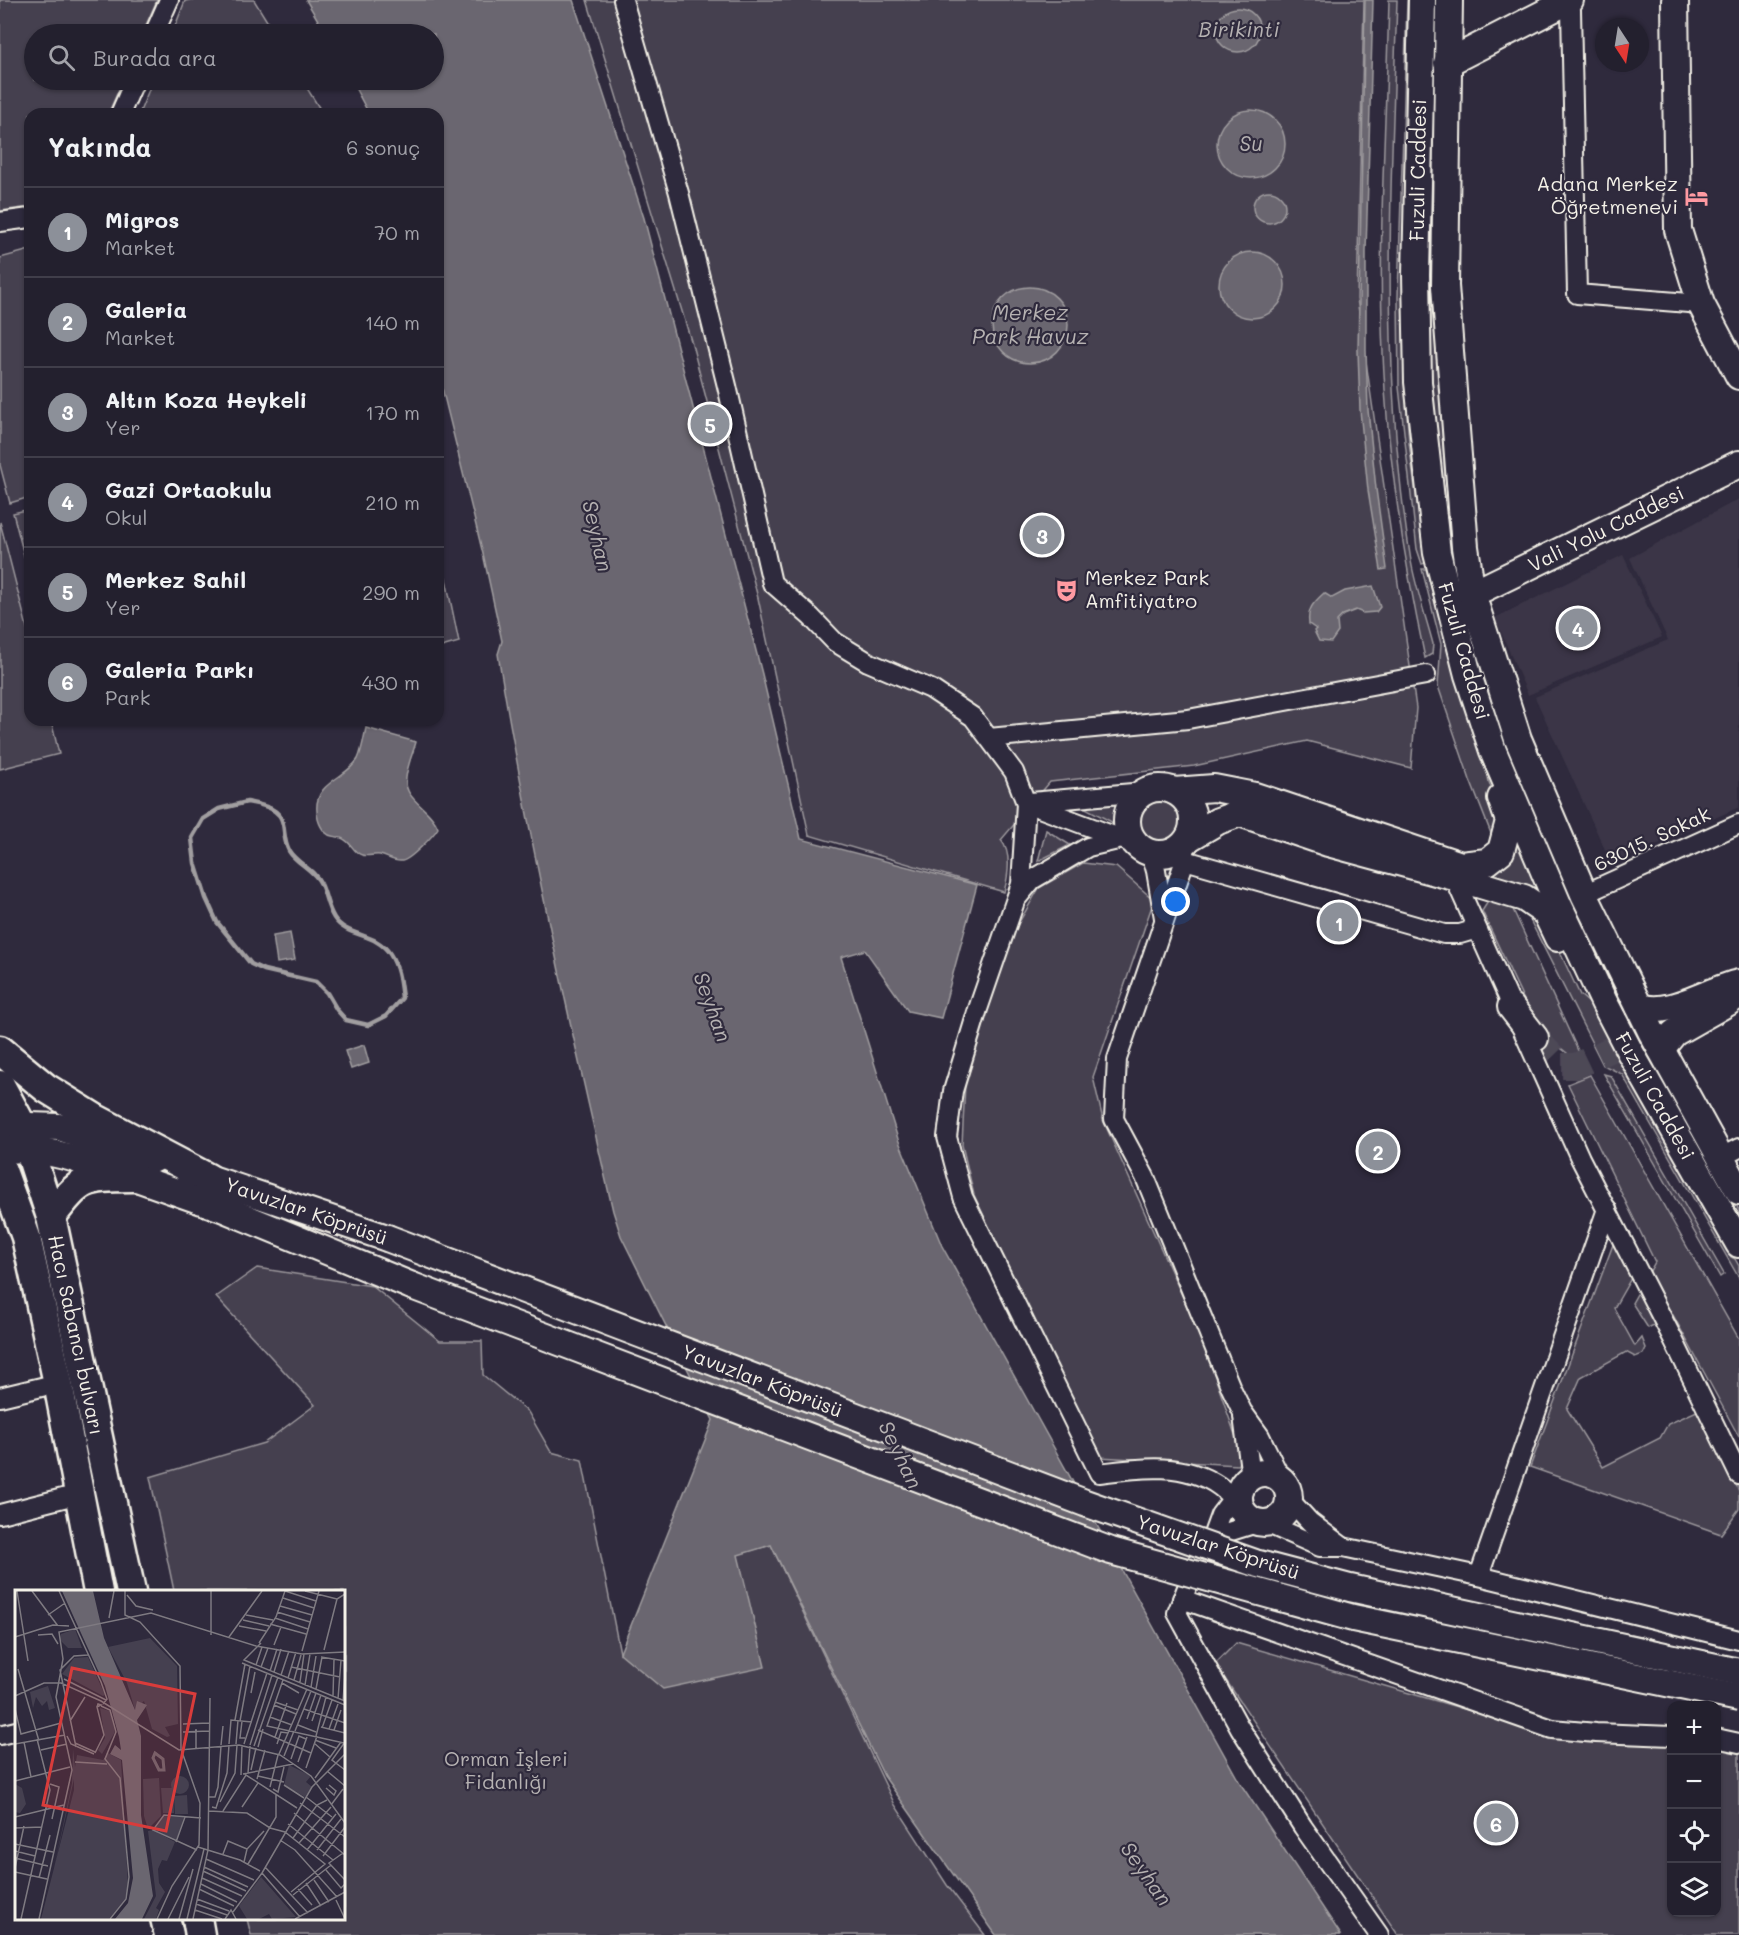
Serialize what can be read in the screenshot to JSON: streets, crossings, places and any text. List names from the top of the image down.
{
  "streets": {
    "main road": [
      "Fuzuli Caddesi",
      "Vali Yolu Caddesi",
      "Yavuzlar Köprüsü",
      "Hacı Sabancı bulvarı"
    ],
    "street": ["63015. Sokak"]
  },
  "crossings": [
    ["Fuzuli Caddesi", "Vali Yolu Caddesi"],
    ["Fuzuli Caddesi", "63015. Sokak"],
    ["Yavuzlar Köprüsü", "Hacı Sabancı bulvarı"]
  ],
  "water": [
    "Birikinti",
    "Su",
    "Merkez Park Havuz",
    "Seyhan"
  ],
  "parks": ["Orman İşleri Fidanlığı"],
  "places": {
    "hotel": ["Adana Merkez Öğretmenevi"],
    "theatre": ["Merkez Park Amfitiyatro"]
  },
  "north": "bottom",
  "page": {
    "search": "Burada ara",
    "heading": ["Yakında", "6 sonuç"],
    "list": [
      {
        "mark": "1",
        "name": "Migros",
        "note": "Market",
        "value": "70 m"
      },
      {
        "mark": "2",
        "name": "Galeria",
        "note": "Market",
        "value": "140 m"
      },
      {
        "mark": "3",
        "name": "Altın Koza Heykeli",
        "note": "Yer",
        "value": "170 m"
      },
      {
        "mark": "4",
        "name": "Gazi Ortaokulu",
        "note": "Okul",
        "value": "210 m"
      },
      {
        "mark": "5",
        "name": "Merkez Sahil",
        "note": "Yer",
        "value": "290 m"
      },
      {
        "mark": "6",
        "name": "Galeria Parkı",
        "note": "Park",
        "value": "430 m"
      }
    ],
    "pins": [
      "5",
      "3",
      "4",
      "1",
      "2",
      "6"
    ],
    "map_buttons": ["+", "−"]
  }
}
